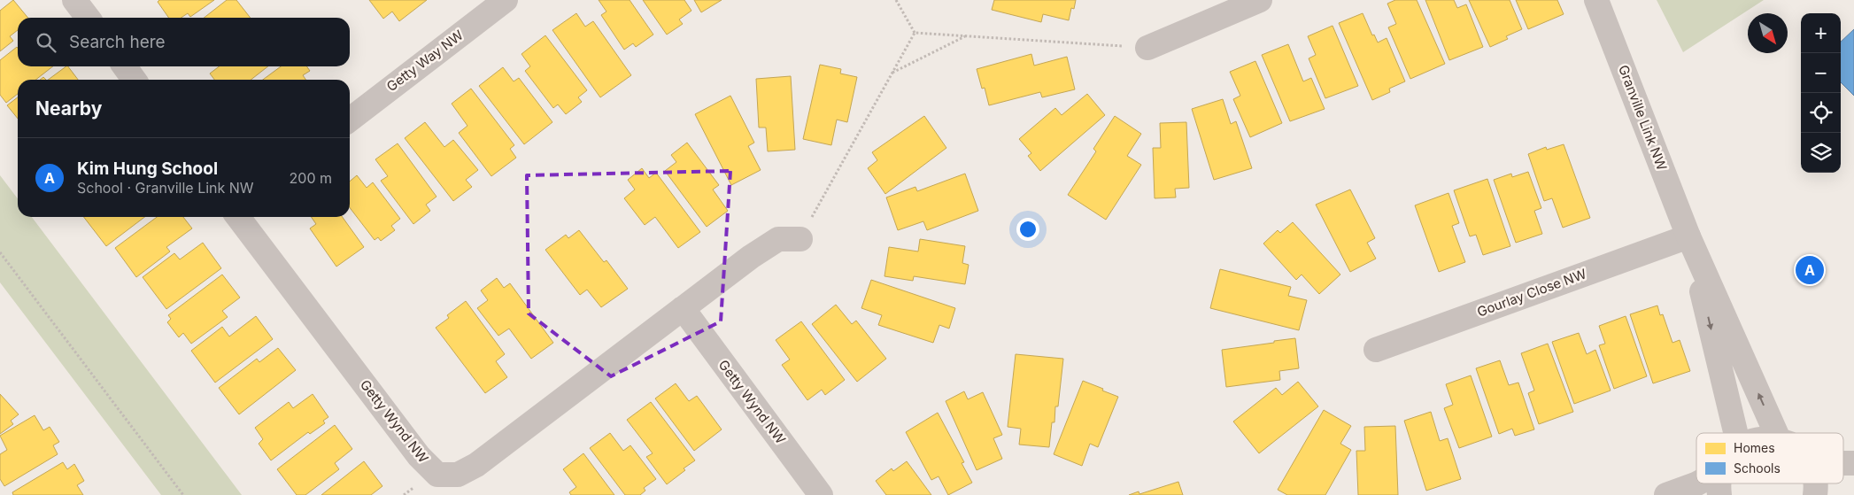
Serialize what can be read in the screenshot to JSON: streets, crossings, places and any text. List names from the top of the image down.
{
  "streets": {
    "street": [
      "Getty Way NW",
      "Granville Link NW",
      "Gourlay Close NW",
      "Getty Wynd NW"
    ]
  },
  "crossings": [
    ["Granville Link NW", "Gourlay Close NW"]
  ],
  "legend": ["Homes", "Schools"],
  "north": "bottom right",
  "page": {
    "map_buttons": ["+", "−"],
    "search": "Search here",
    "heading": "Nearby",
    "list": [
      {
        "mark": "A",
        "name": "Kim Hung School",
        "note": "School · Granville Link NW",
        "value": "200 m"
      }
    ],
    "pins": "A"
  }
}
